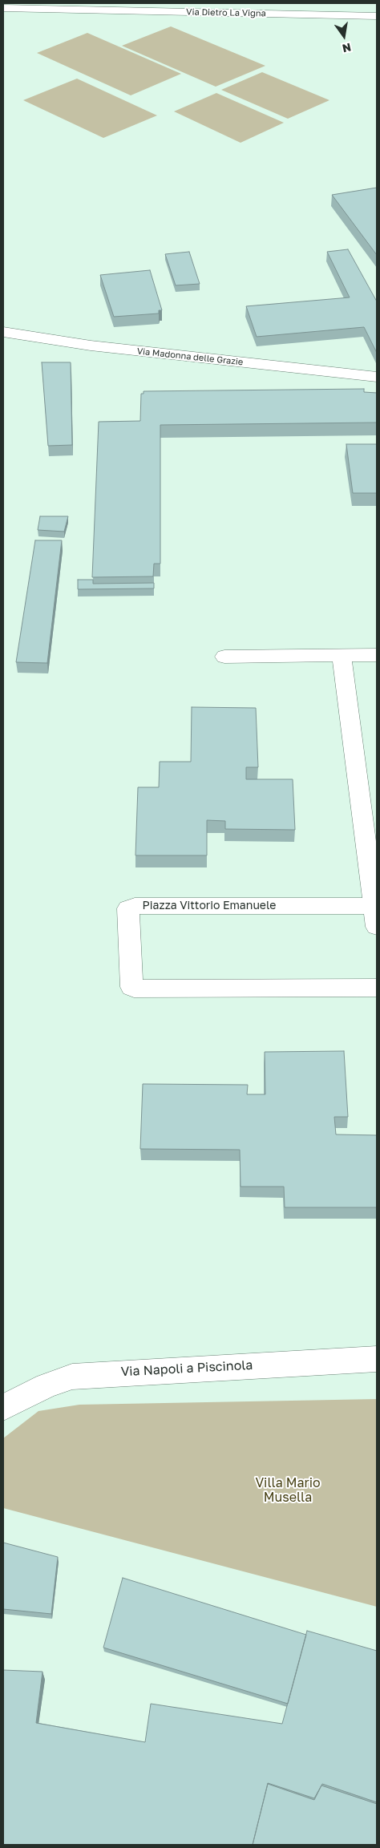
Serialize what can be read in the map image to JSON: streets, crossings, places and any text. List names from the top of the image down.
{
  "streets": {
    "street": [
      "Via Dietro La Vigna",
      "Via Madonna delle Grazie",
      "Piazza Vittorio Emanuele",
      "Via Napoli a Piscinola"
    ]
  },
  "parks": ["Villa Mario Musella"],
  "north": "bottom"
}
